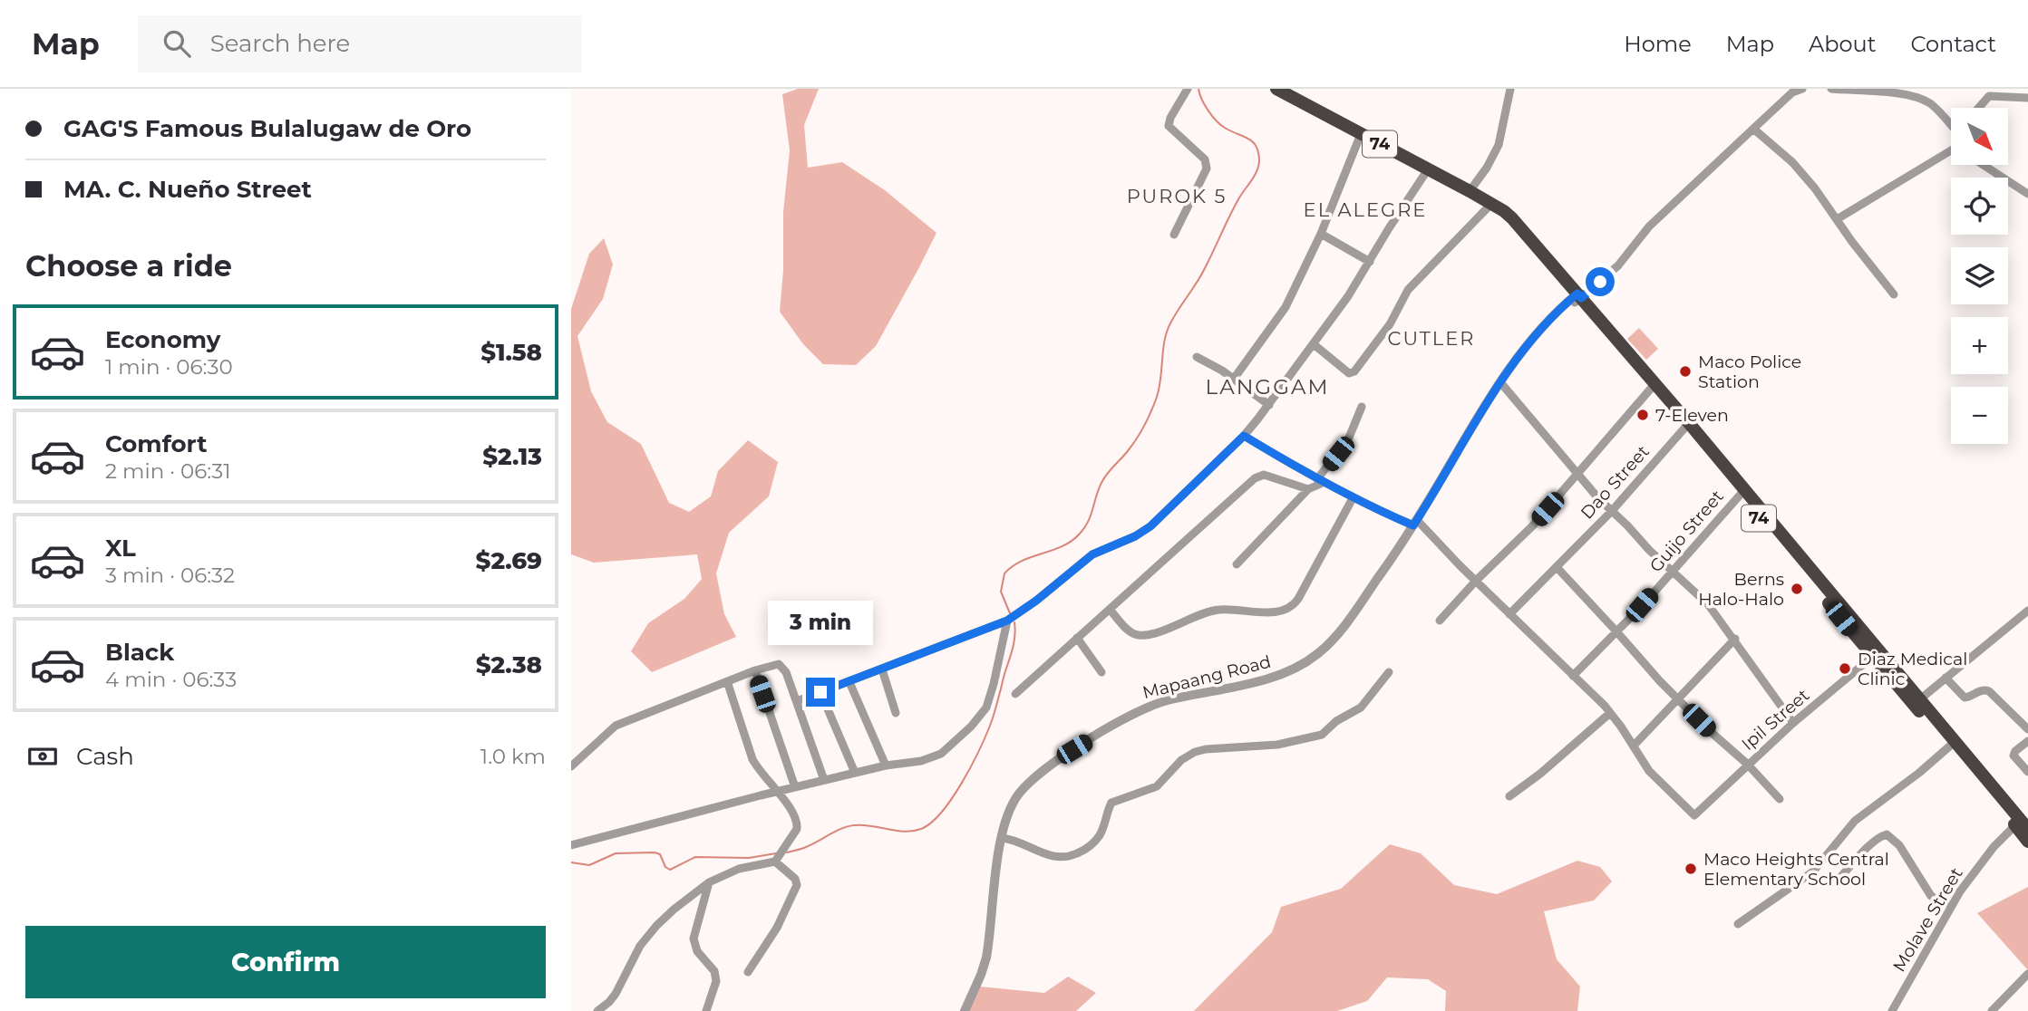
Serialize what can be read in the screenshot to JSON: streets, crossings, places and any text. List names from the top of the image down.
{
  "streets": {
    "highway": ["74"],
    "street": [
      "Dao Street",
      "Guijo Street",
      "Mapaang Road",
      "Ipil Street",
      "Molave Street"
    ]
  },
  "crossings": [
    ["74", "Dao Street"],
    ["74", "Guijo Street"],
    ["74", "Mapaang Road"],
    ["74", "Ipil Street"],
    ["74", "Molave Street"]
  ],
  "districts": [
    "PUROK 5",
    "EL ALEGRE",
    "CUTLER",
    "LANGGAM"
  ],
  "places": [
    "Maco Police Station",
    "7-Eleven",
    "Berns Halo-Halo",
    "Diaz Medical Clinic",
    "Maco Heights Central Elementary School"
  ],
  "north": "bottom right",
  "page": {
    "header": "Map",
    "search": "Search here",
    "nav": [
      "Home",
      "Map",
      "About",
      "Contact"
    ],
    "banner": ["GAG'S Famous Bulalugaw de Oro", "MA. C. Nueño Street"],
    "map_buttons": ["+", "−"],
    "heading": "Choose a ride",
    "list": [
      {
        "name": "Economy",
        "note": "1 min · 06:30",
        "value": "$1.58"
      },
      {
        "name": "Comfort",
        "note": "2 min · 06:31",
        "value": "$2.13"
      },
      {
        "name": "XL",
        "note": "3 min · 06:32",
        "value": "$2.69"
      },
      {
        "name": "Black",
        "note": "4 min · 06:33",
        "value": "$2.38"
      }
    ],
    "bubble": "3 min",
    "pay": ["Cash", "1.0 km"],
    "buttons": "Confirm"
  }
}
